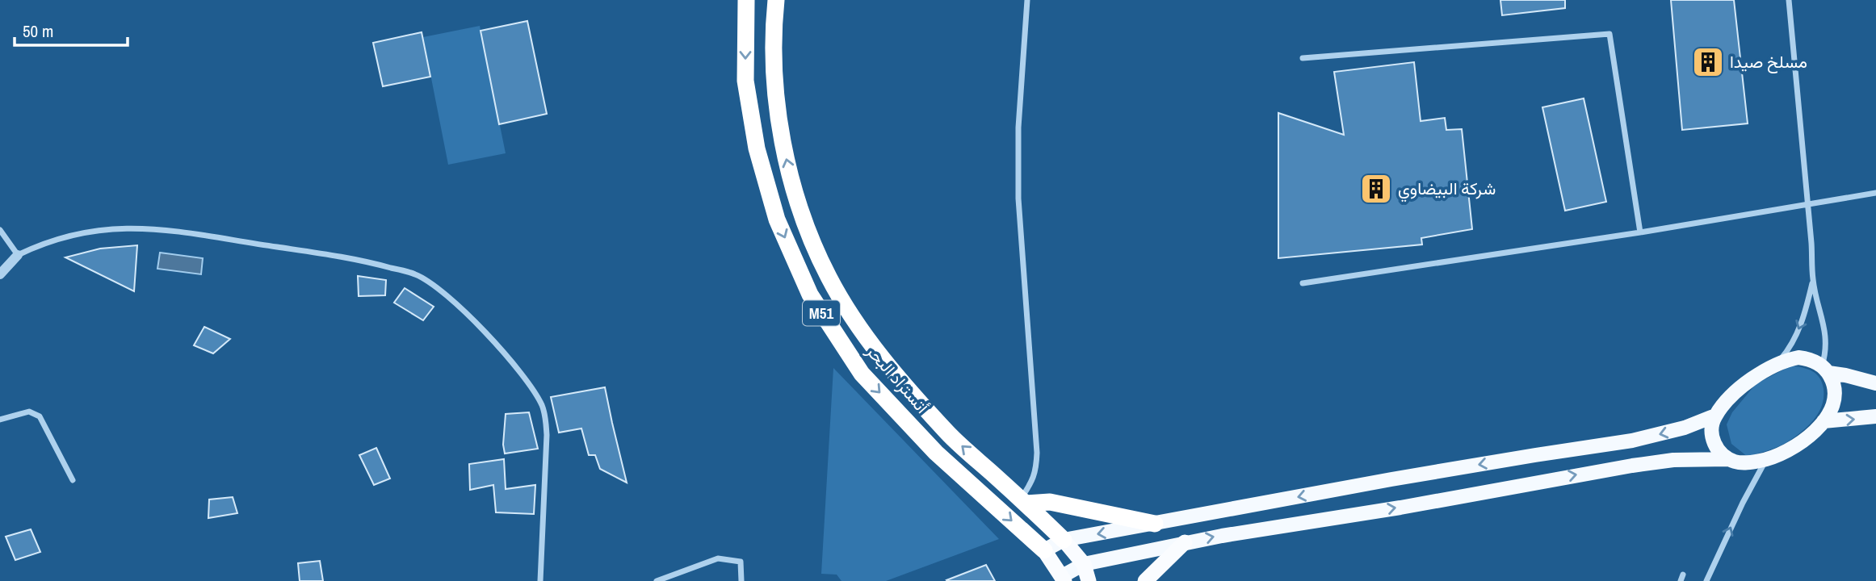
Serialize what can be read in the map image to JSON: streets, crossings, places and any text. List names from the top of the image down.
{
  "streets": {
    "highway": ["M51", "أتستراد البحر"]
  },
  "places": {
    "building": ["مسلخ صيدا", "شركة البيضاوي"]
  },
  "scale_bar": "50 m"
}
